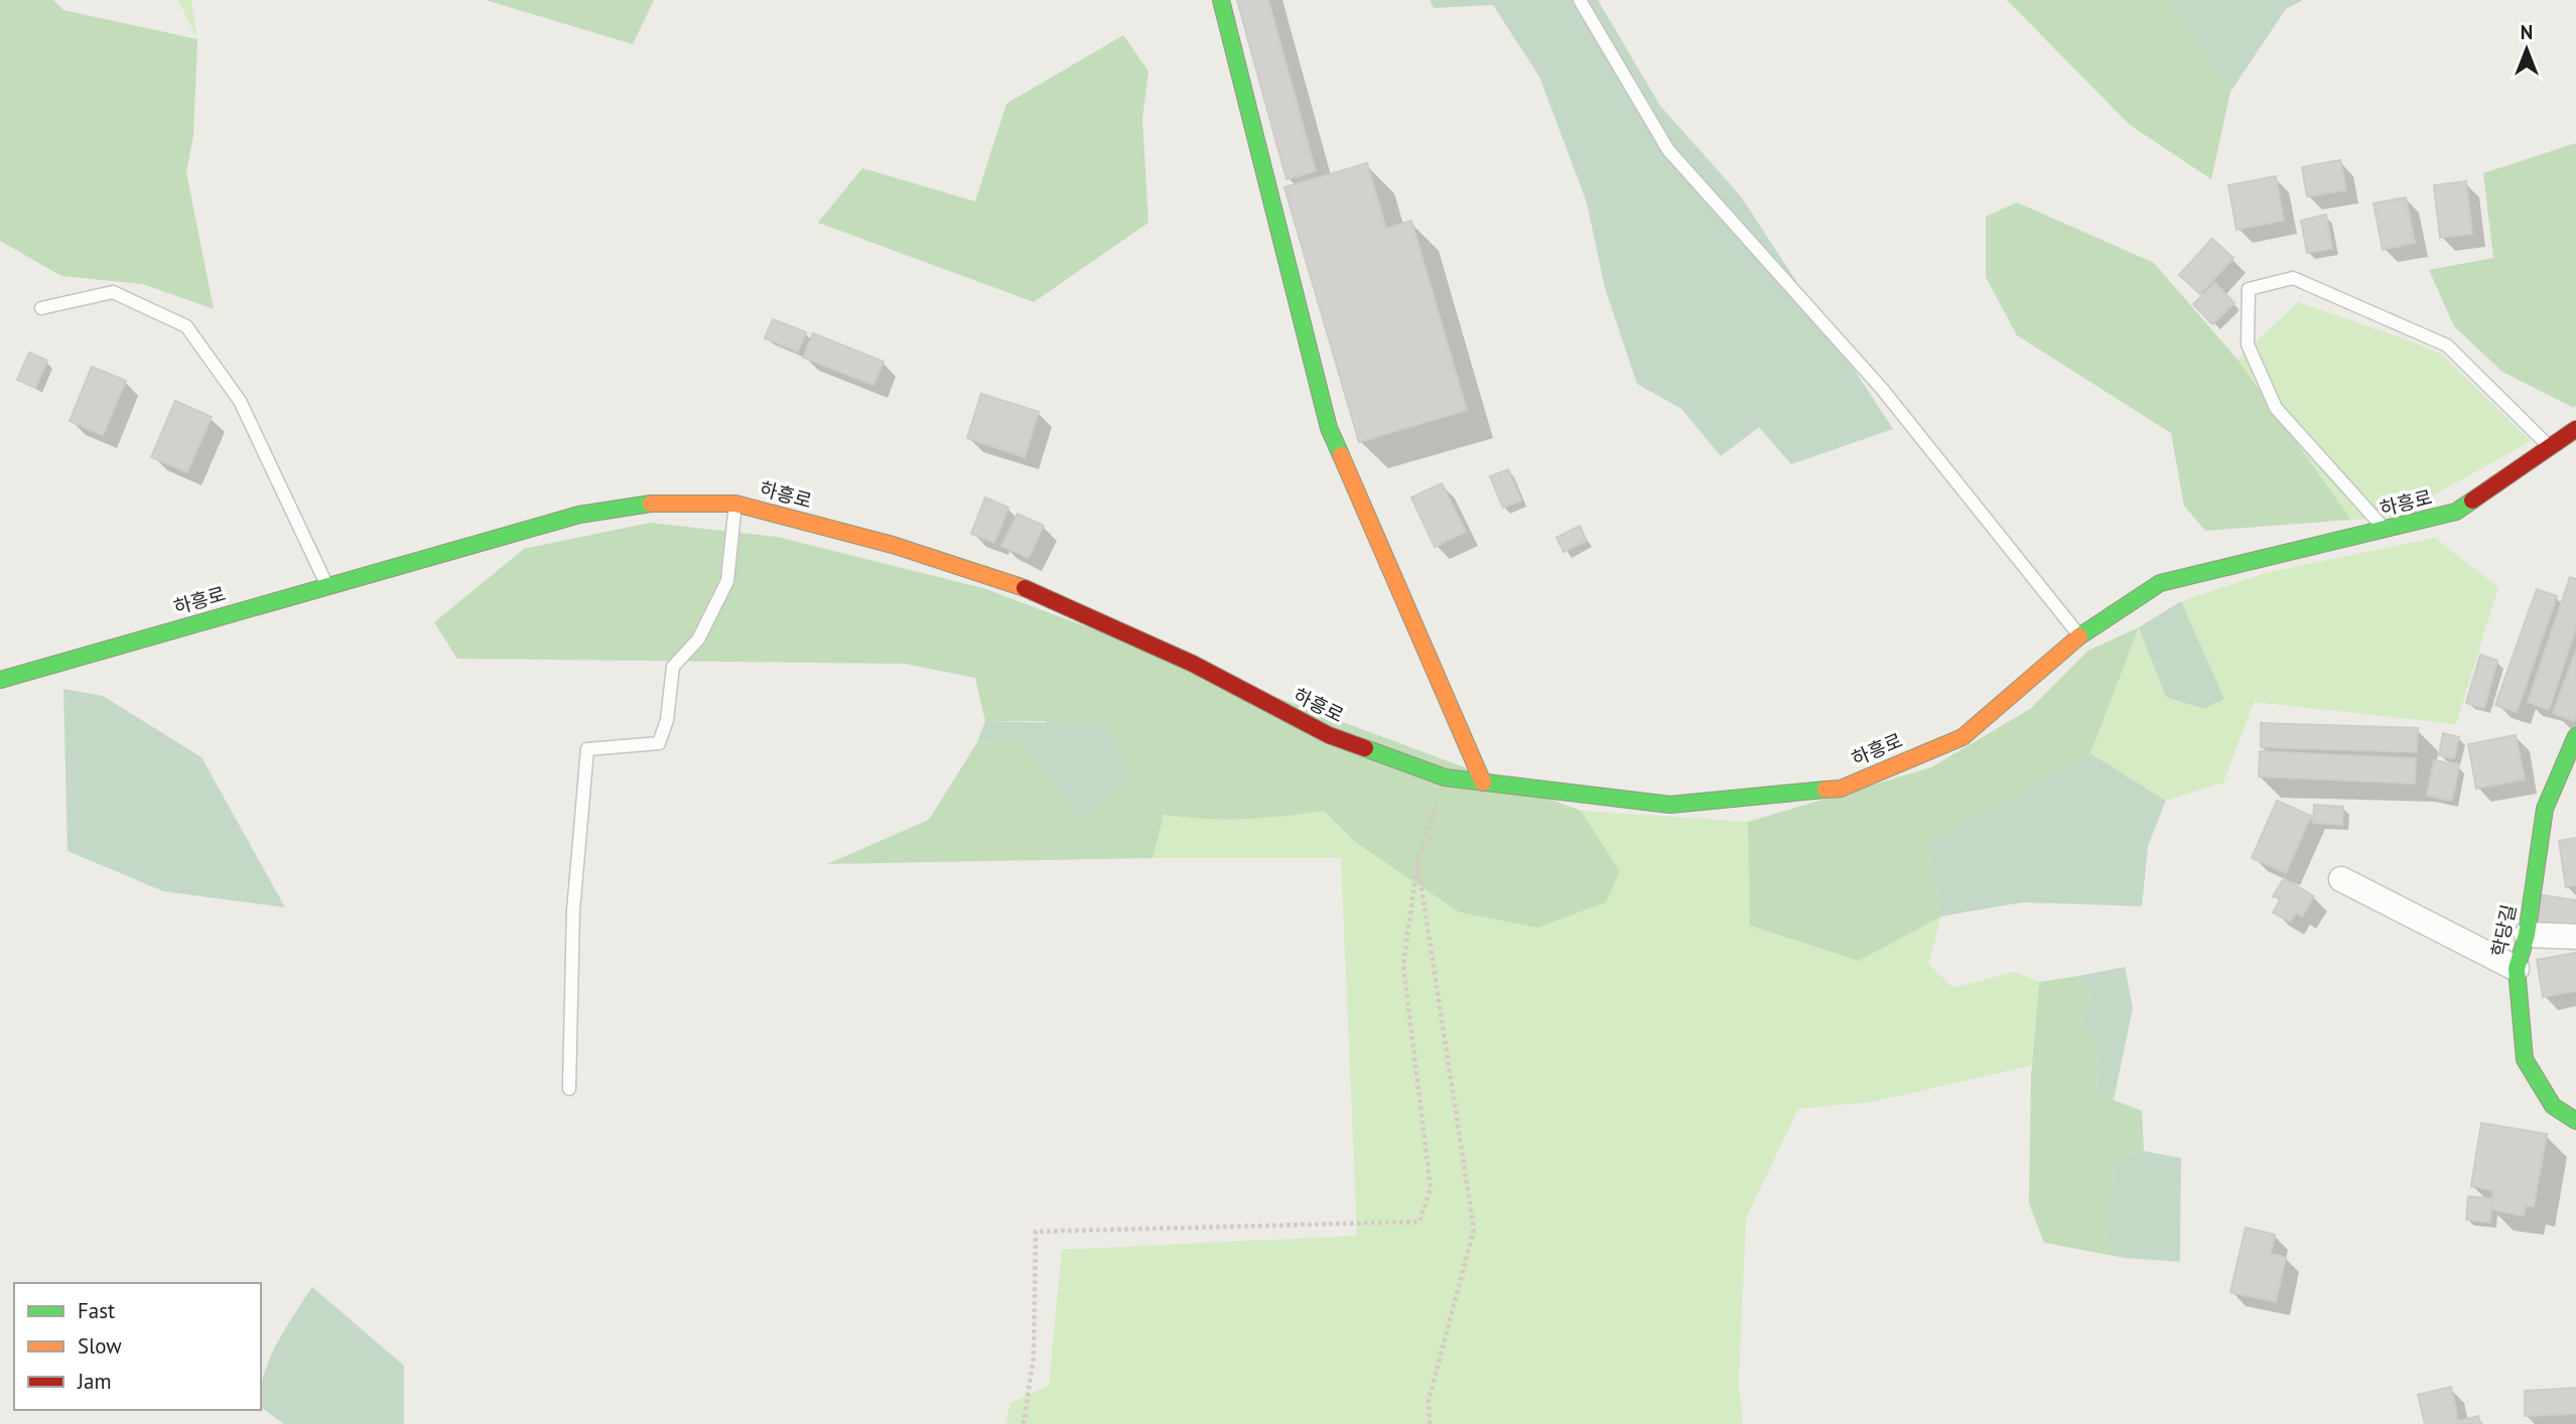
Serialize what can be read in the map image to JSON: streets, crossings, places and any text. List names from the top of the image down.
{
  "streets": {
    "street": ["하흥로", "학당길"]
  },
  "legend": ["Fast", "Slow", "Jam"],
  "north": "top"
}
